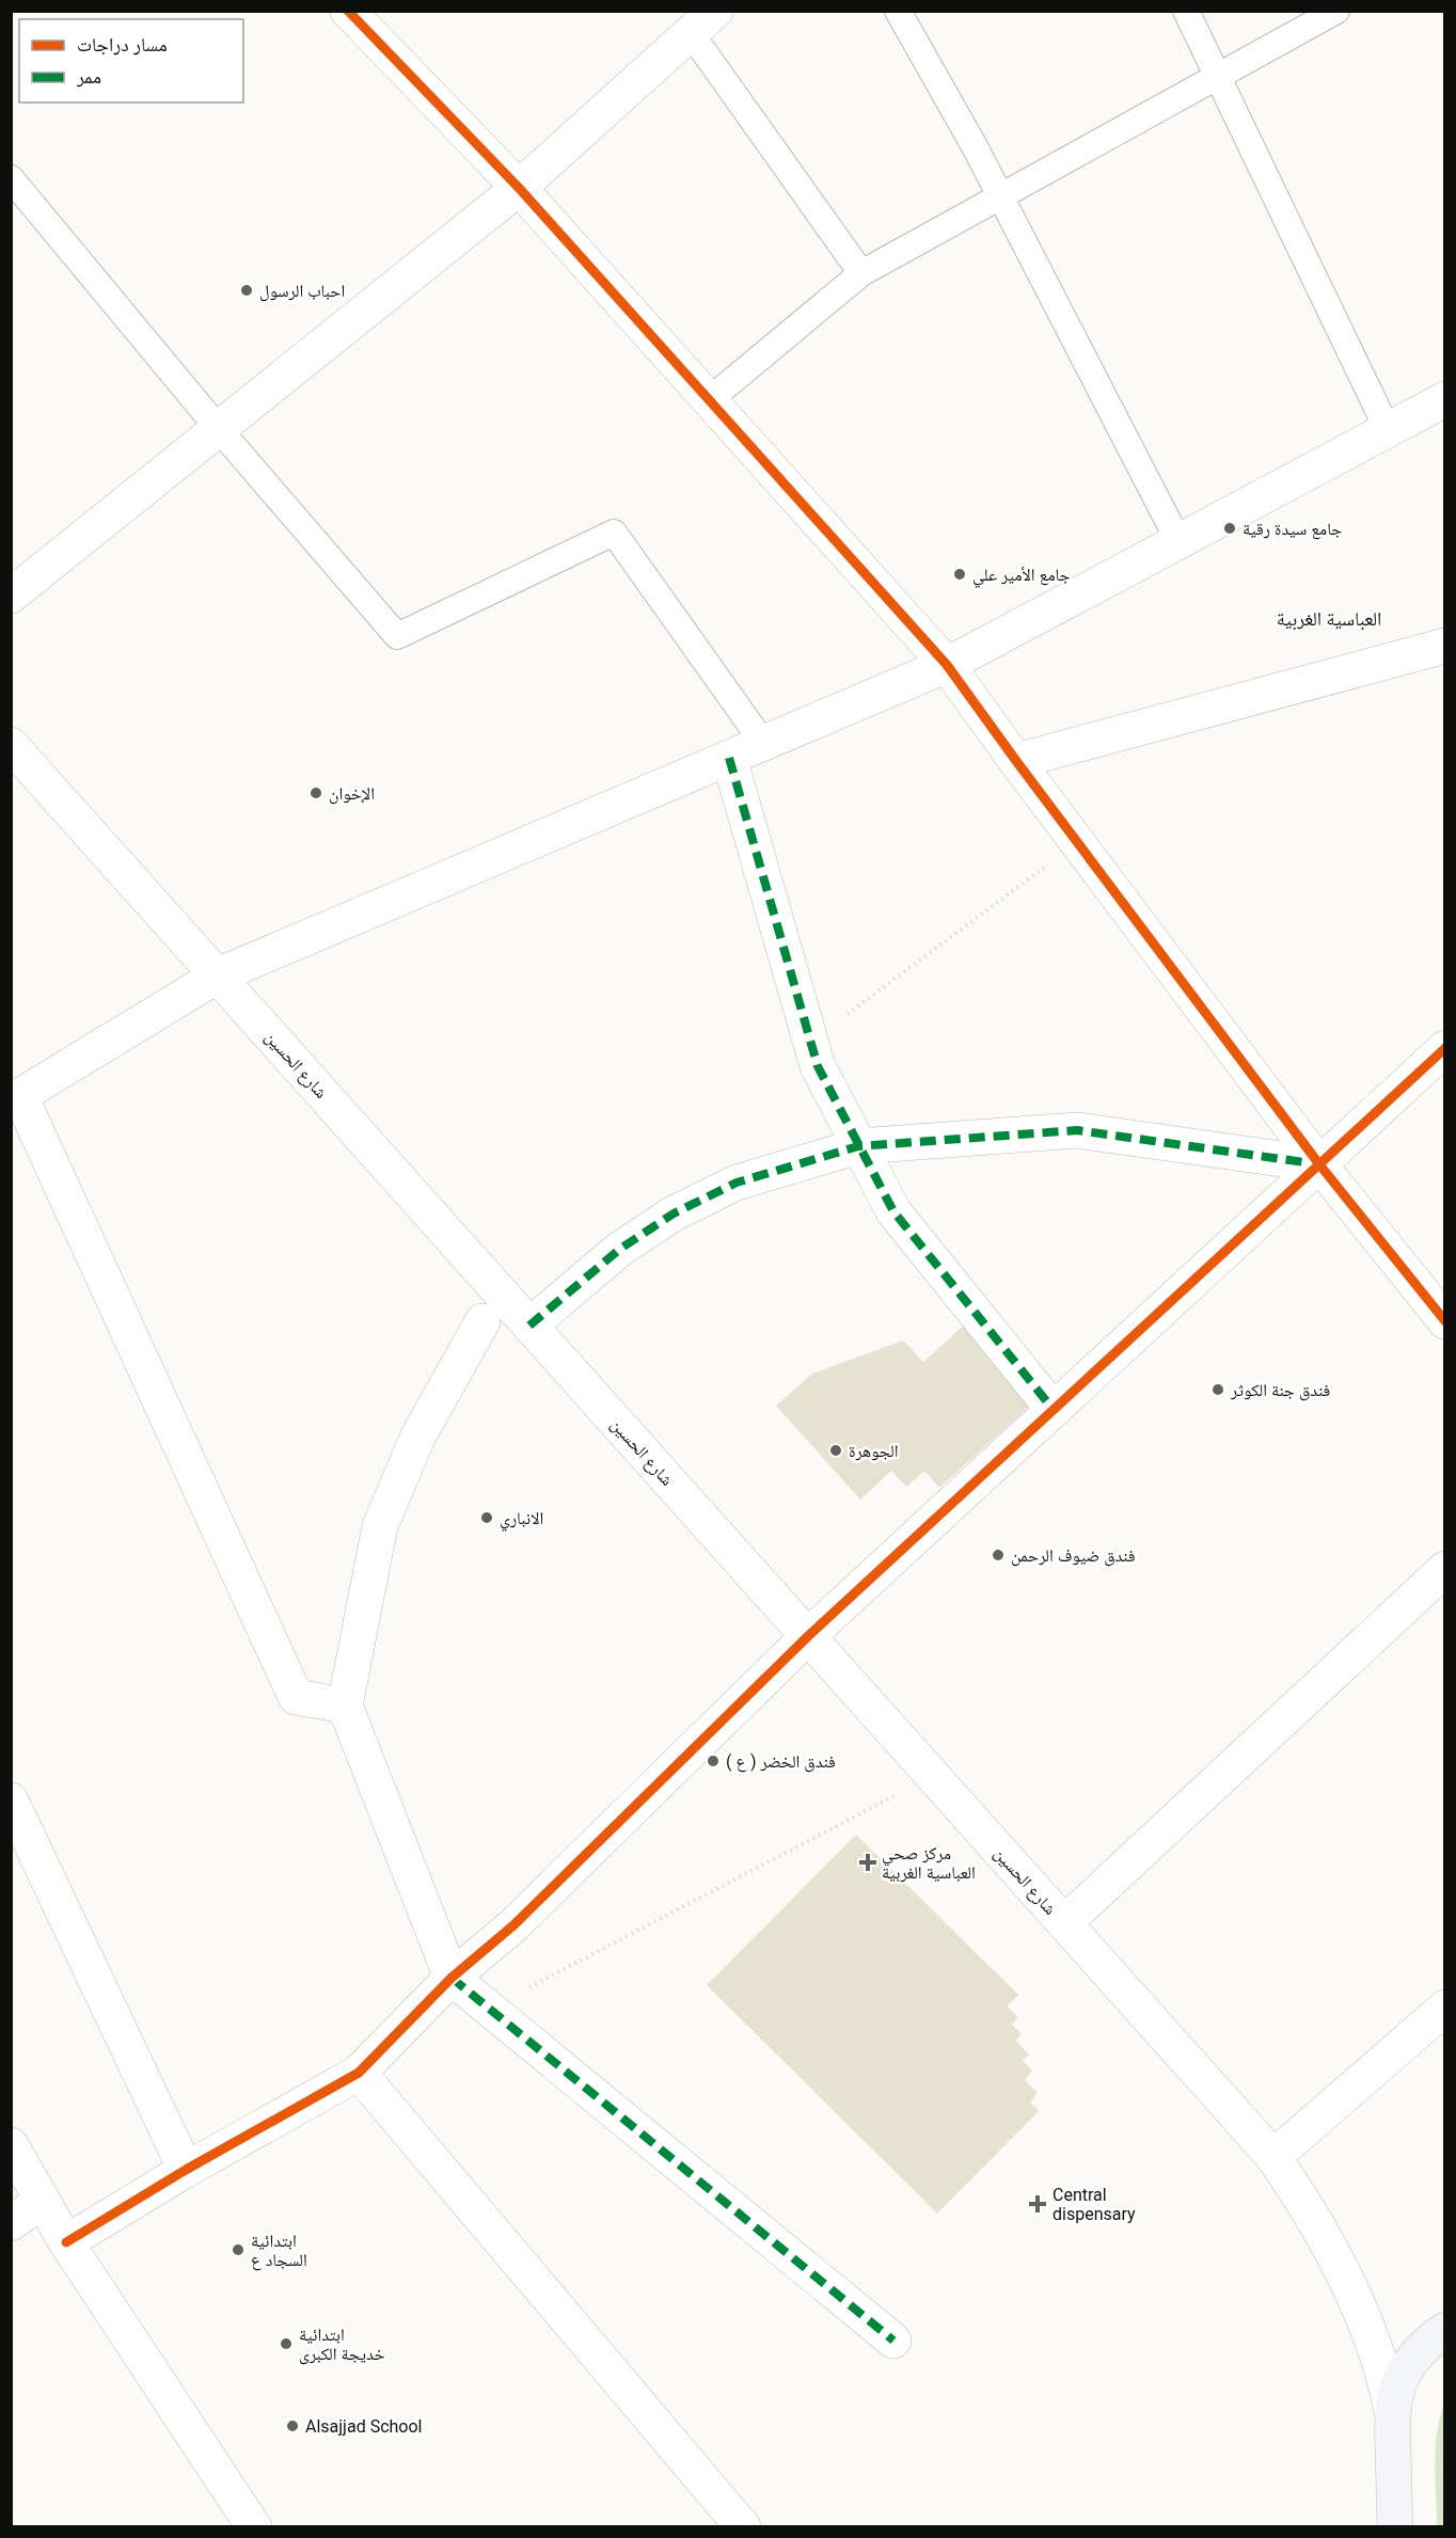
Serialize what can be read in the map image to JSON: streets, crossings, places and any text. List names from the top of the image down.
{
  "streets": {
    "street": ["شارع الحسين"]
  },
  "districts": ["العباسية الغربية"],
  "places": {
    "other": [
      "احباب الرسول",
      "جامع سيدة رقية",
      "جامع الأمير علي",
      "الإخوان",
      "فندق جنة الكوثر",
      "الجوهرة",
      "الانباري",
      "فندق ضيوف الرحمن",
      "فندق الخضر ( ع )",
      "ابتدائية السجاد ع",
      "ابتدائية خديجة الكبرى",
      "Alsajjad School"
    ],
    "health": ["مركز صحي العباسية الغربية", "Central dispensary"]
  },
  "legend": ["مسار دراجات", "ممر"]
}
